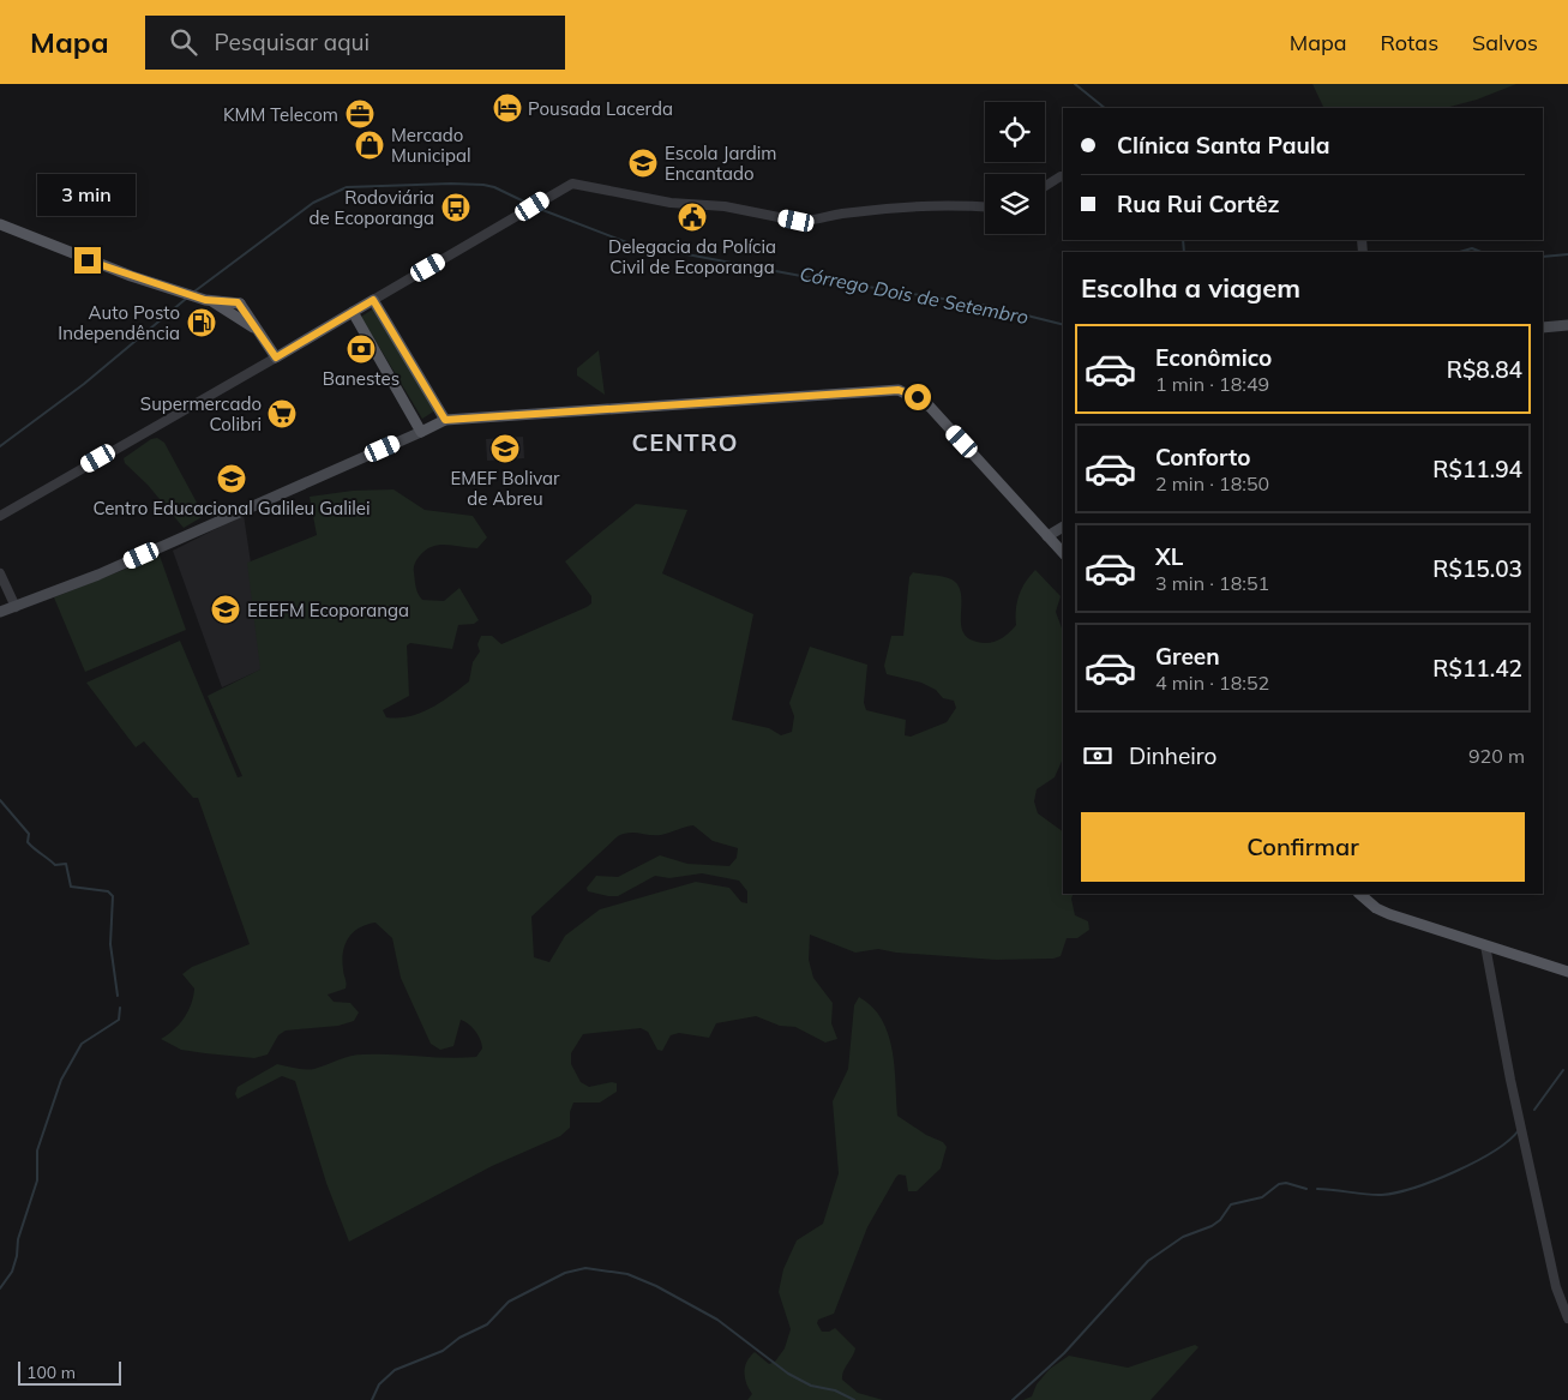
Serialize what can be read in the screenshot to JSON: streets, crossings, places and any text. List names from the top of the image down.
{
  "districts": ["CENTRO"],
  "water": ["Córrego Dois de Setembro"],
  "places": {
    "hotel": ["Pousada Lacerda"],
    "office": ["KMM Telecom"],
    "shop": ["Mercado Municipal"],
    "school or university": [
      "Escola Jardim Encantado",
      "EMEF Bolivar de Abreu",
      "Centro Educacional Galileu Galilei",
      "EEEFM Ecoporanga"
    ],
    "bus stop": ["Rodoviária de Ecoporanga"],
    "public building": ["Delegacia da Polícia Civil de Ecoporanga"],
    "fuel station": ["Auto Posto Independência"],
    "bank": ["Banestes"],
    "supermarket": ["Supermercado Colibri"]
  },
  "scale_bar": "100 m",
  "page": {
    "header": "Mapa",
    "search": "Pesquisar aqui",
    "nav": ["Mapa", "Rotas", "Salvos"],
    "banner": ["Clínica Santa Paula", "Rua Rui Cortêz"],
    "bubble": "3 min",
    "heading": "Escolha a viagem",
    "list": [
      {
        "name": "Econômico",
        "note": "1 min · 18:49",
        "value": "R$8.84"
      },
      {
        "name": "Conforto",
        "note": "2 min · 18:50",
        "value": "R$11.94"
      },
      {
        "name": "XL",
        "note": "3 min · 18:51",
        "value": "R$15.03"
      },
      {
        "name": "Green",
        "note": "4 min · 18:52",
        "value": "R$11.42"
      }
    ],
    "pay": ["Dinheiro", "920 m"],
    "buttons": "Confirmar",
    "scale": "100 m"
  }
}
